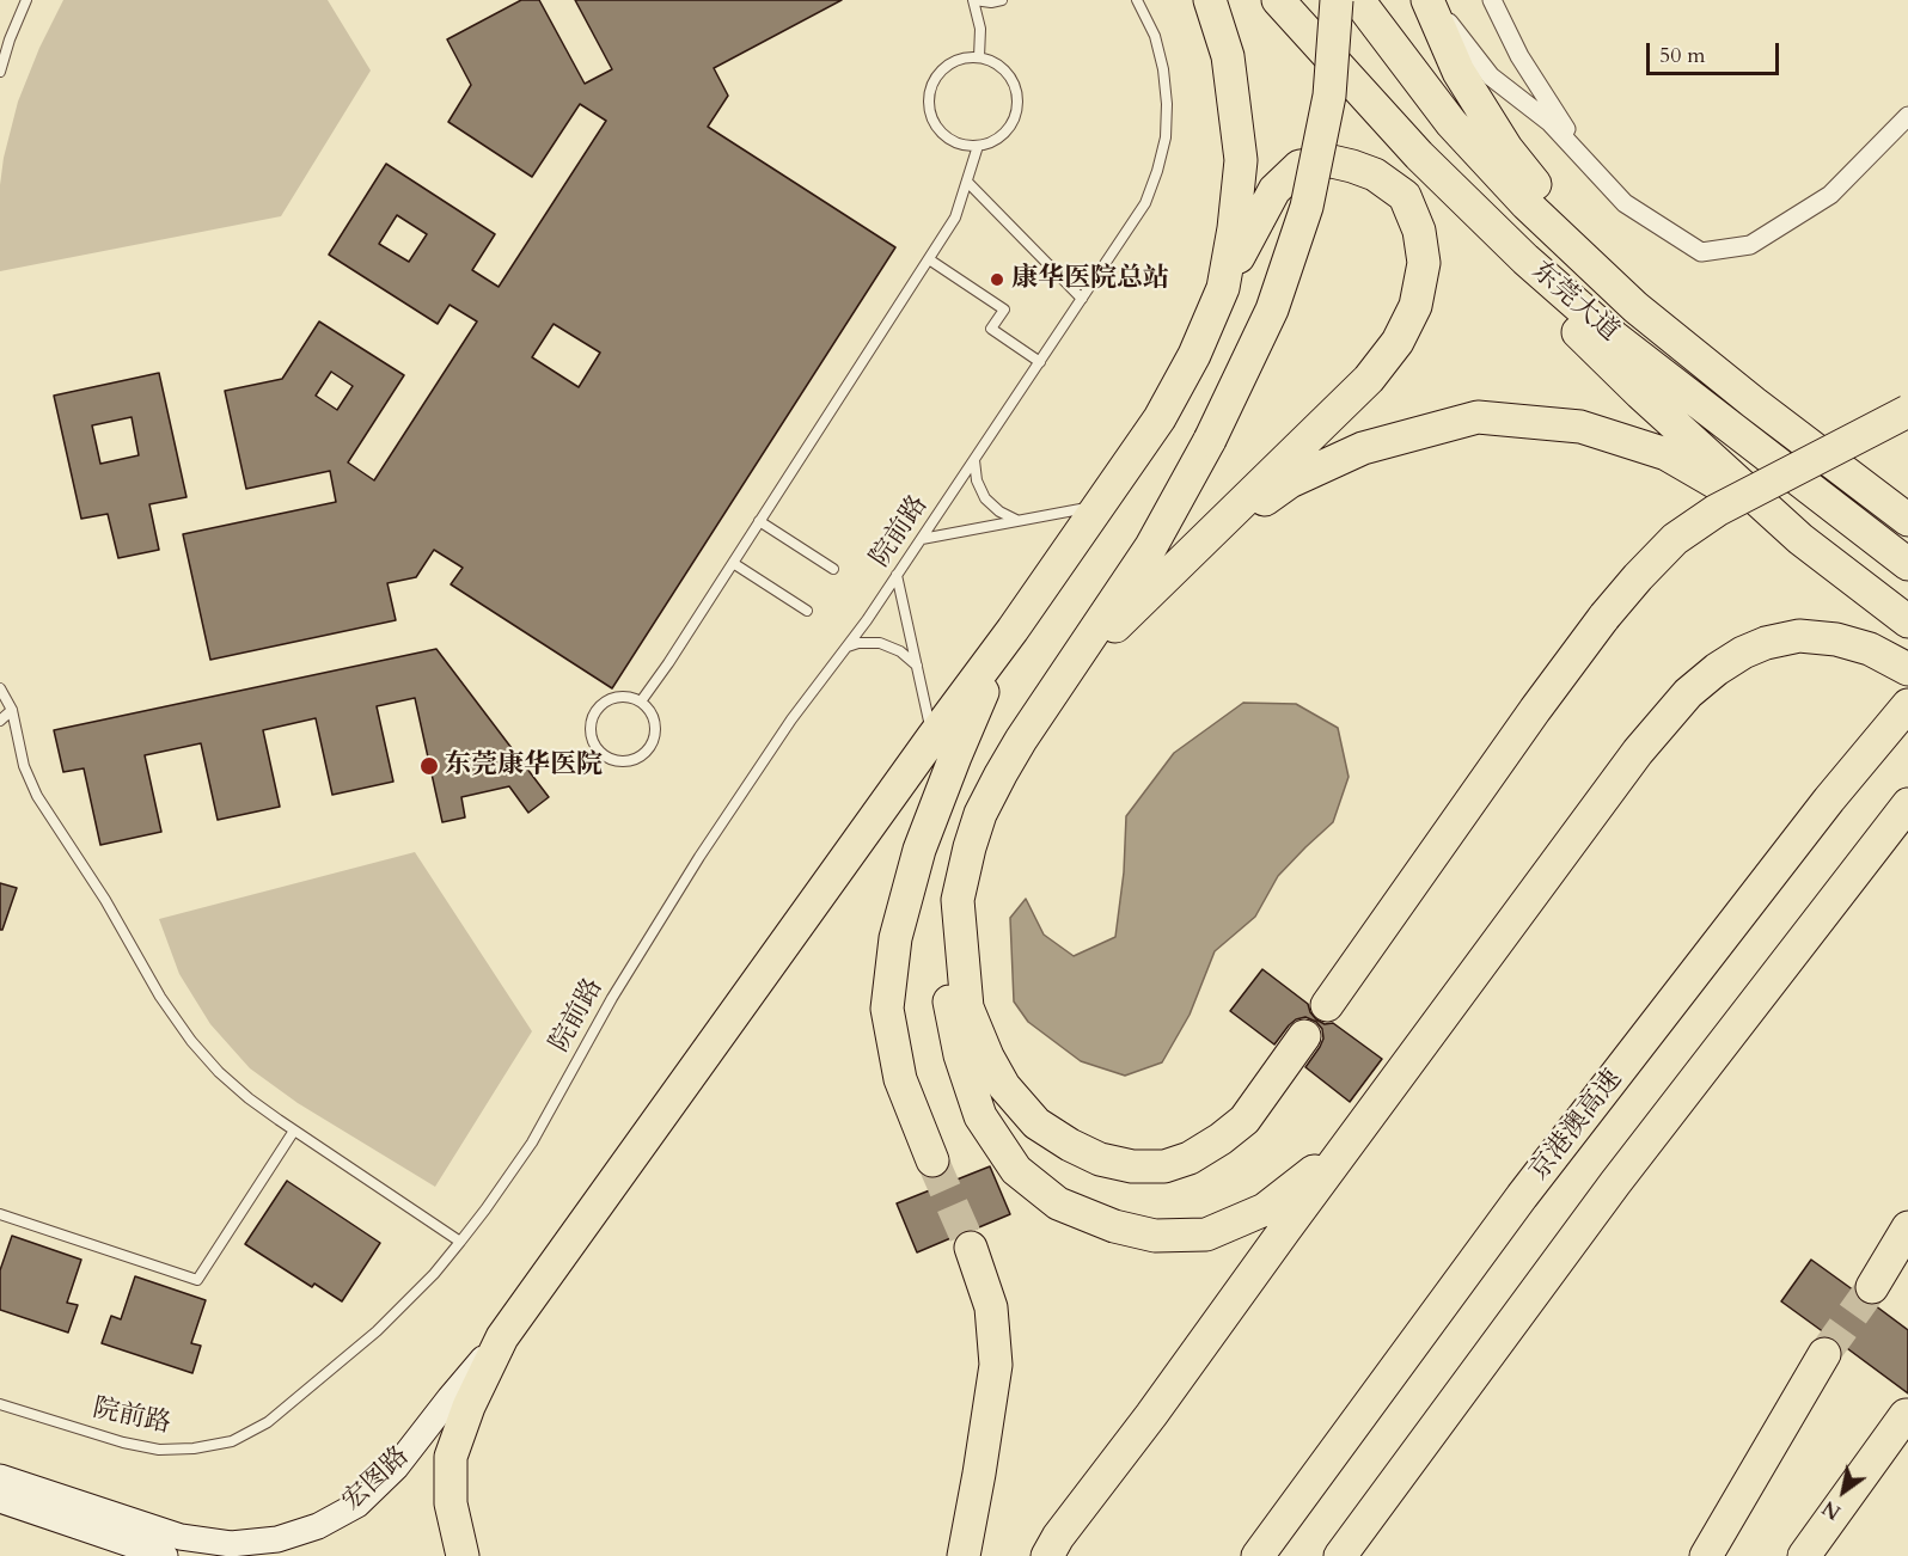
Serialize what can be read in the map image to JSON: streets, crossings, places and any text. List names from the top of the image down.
{
  "streets": {
    "highway": ["东莞大道", "京港澳高速"],
    "main road": ["宏图路"],
    "lane": ["院前路"]
  },
  "places": ["康华医院总站", "东莞康华医院"],
  "scale_bar": "50 m",
  "north": "bottom left"
}
